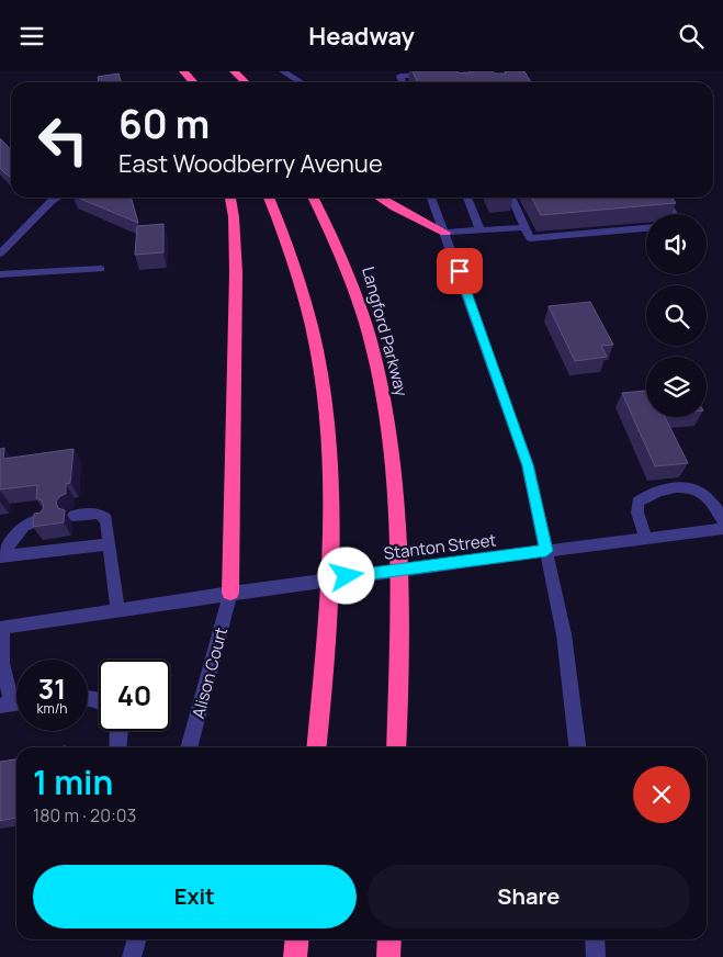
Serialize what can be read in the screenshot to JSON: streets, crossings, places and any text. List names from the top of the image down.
{
  "streets": {
    "highway": ["Langford Parkway"],
    "street": ["Stanton Street", "Alison Court"]
  },
  "crossings": [
    ["Stanton Street", "Alison Court"]
  ],
  "page": {
    "header": "Headway",
    "turn": ["60 m", "East Woodberry Avenue"],
    "speed": "31 km/h",
    "limit": "40",
    "heading": ["1 min", "180 m · 20:03"],
    "buttons": ["Exit", "Share"]
  }
}
